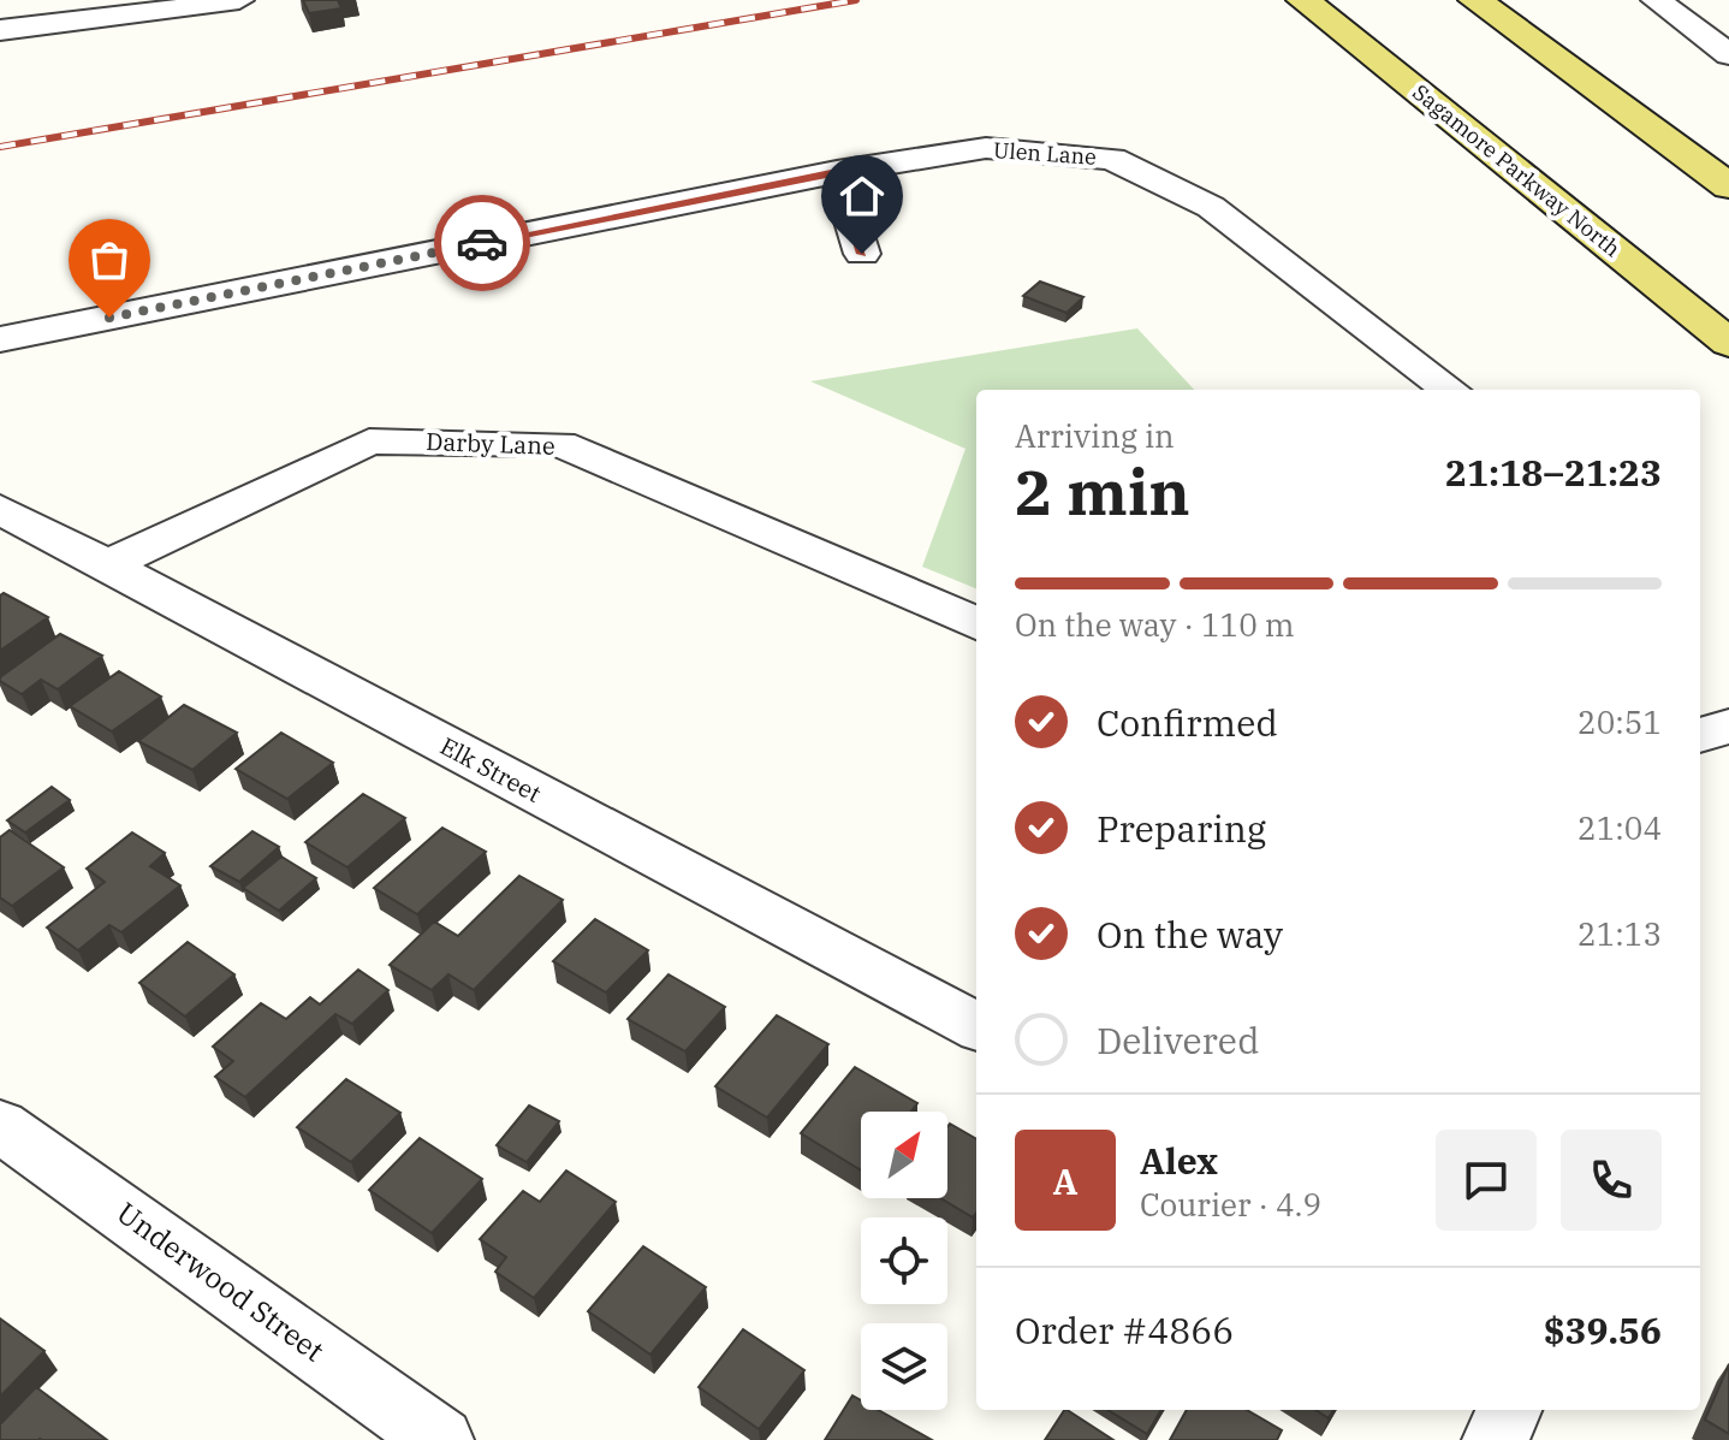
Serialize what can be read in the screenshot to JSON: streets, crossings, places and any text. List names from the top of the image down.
{
  "streets": {
    "main road": ["Sagamore Parkway North"],
    "street": [
      "Ulen Lane",
      "Darby Lane",
      "Elk Street",
      "Underwood Street"
    ]
  },
  "crossings": [
    ["Darby Lane", "Elk Street"]
  ],
  "north": "top right",
  "page": {
    "heading": ["2 min", "Arriving in", "21:18–21:23"],
    "panel": [
      "Alex",
      "Courier · 4.9",
      "Order #4866",
      "$39.56"
    ],
    "bar": "On the way · 110 m",
    "list": [
      ["Confirmed", "20:51"],
      ["Preparing", "21:04"],
      ["On the way", "21:13"],
      "Delivered"
    ],
    "round": "A"
  }
}
